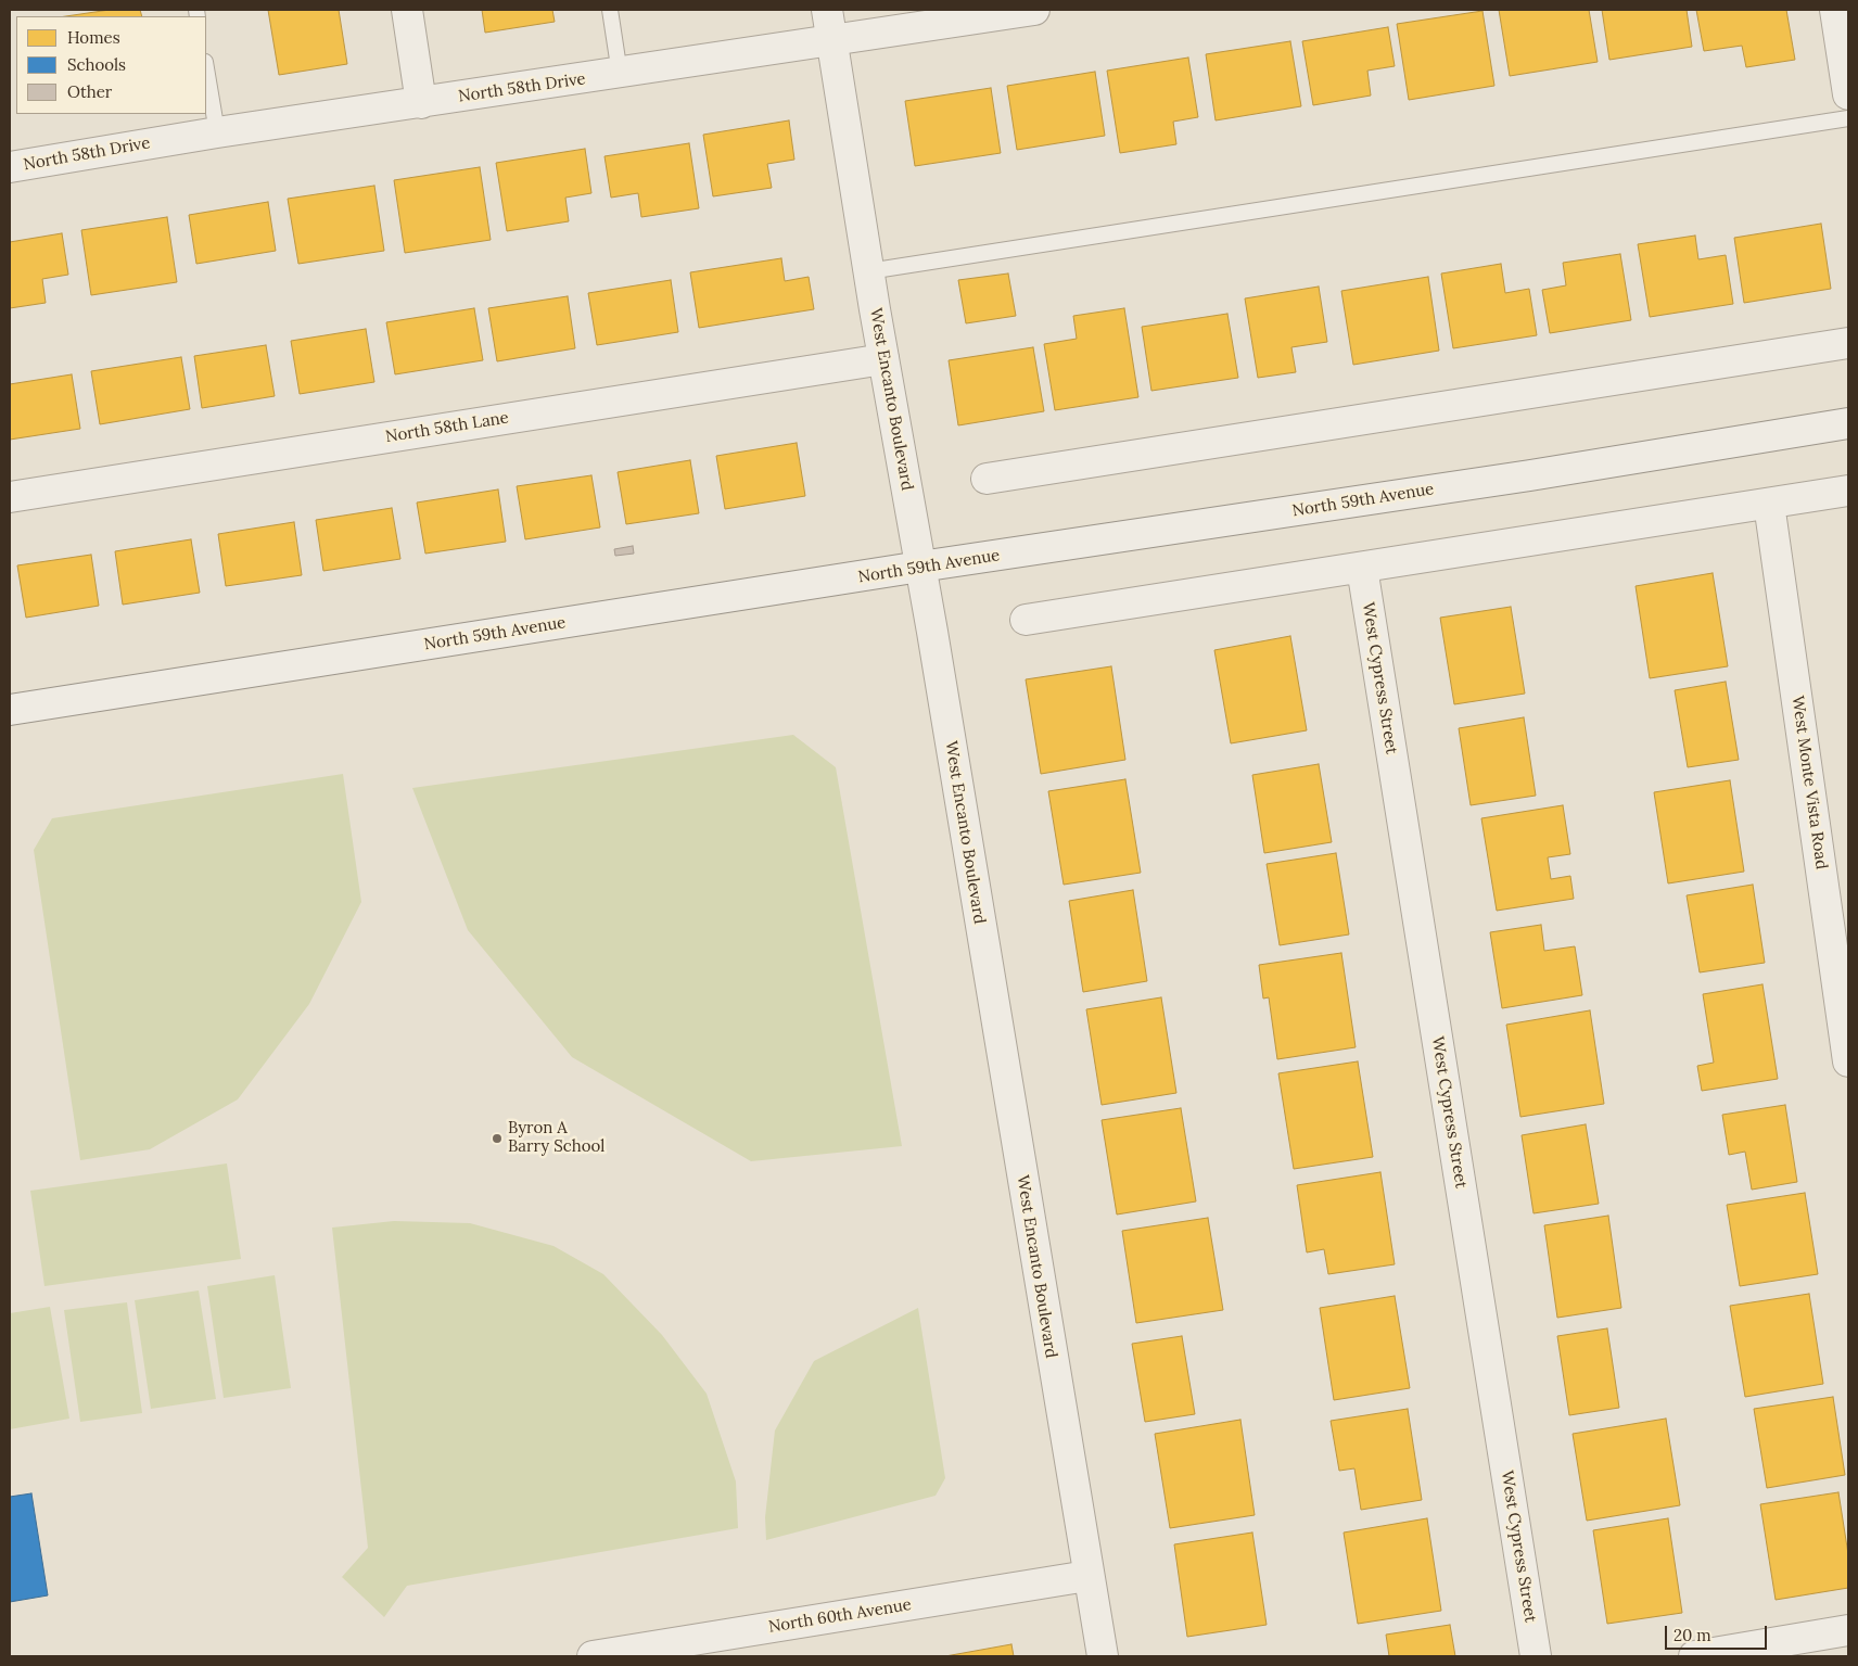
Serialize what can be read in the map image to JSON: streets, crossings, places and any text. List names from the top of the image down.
{
  "streets": {
    "street": [
      "North 58th Drive",
      "West Encanto Boulevard",
      "North 58th Lane",
      "North 59th Avenue",
      "West Cypress Street",
      "West Monte Vista Road",
      "North 60th Avenue"
    ]
  },
  "crossings": [
    ["North 58th Drive", "West Encanto Boulevard"],
    ["West Encanto Boulevard", "North 58th Lane"],
    ["West Encanto Boulevard", "North 59th Avenue"],
    ["West Encanto Boulevard", "North 60th Avenue"]
  ],
  "places": ["Byron A Barry School"],
  "legend": ["Homes", "Schools", "Other"],
  "scale_bar": "20 m"
}
